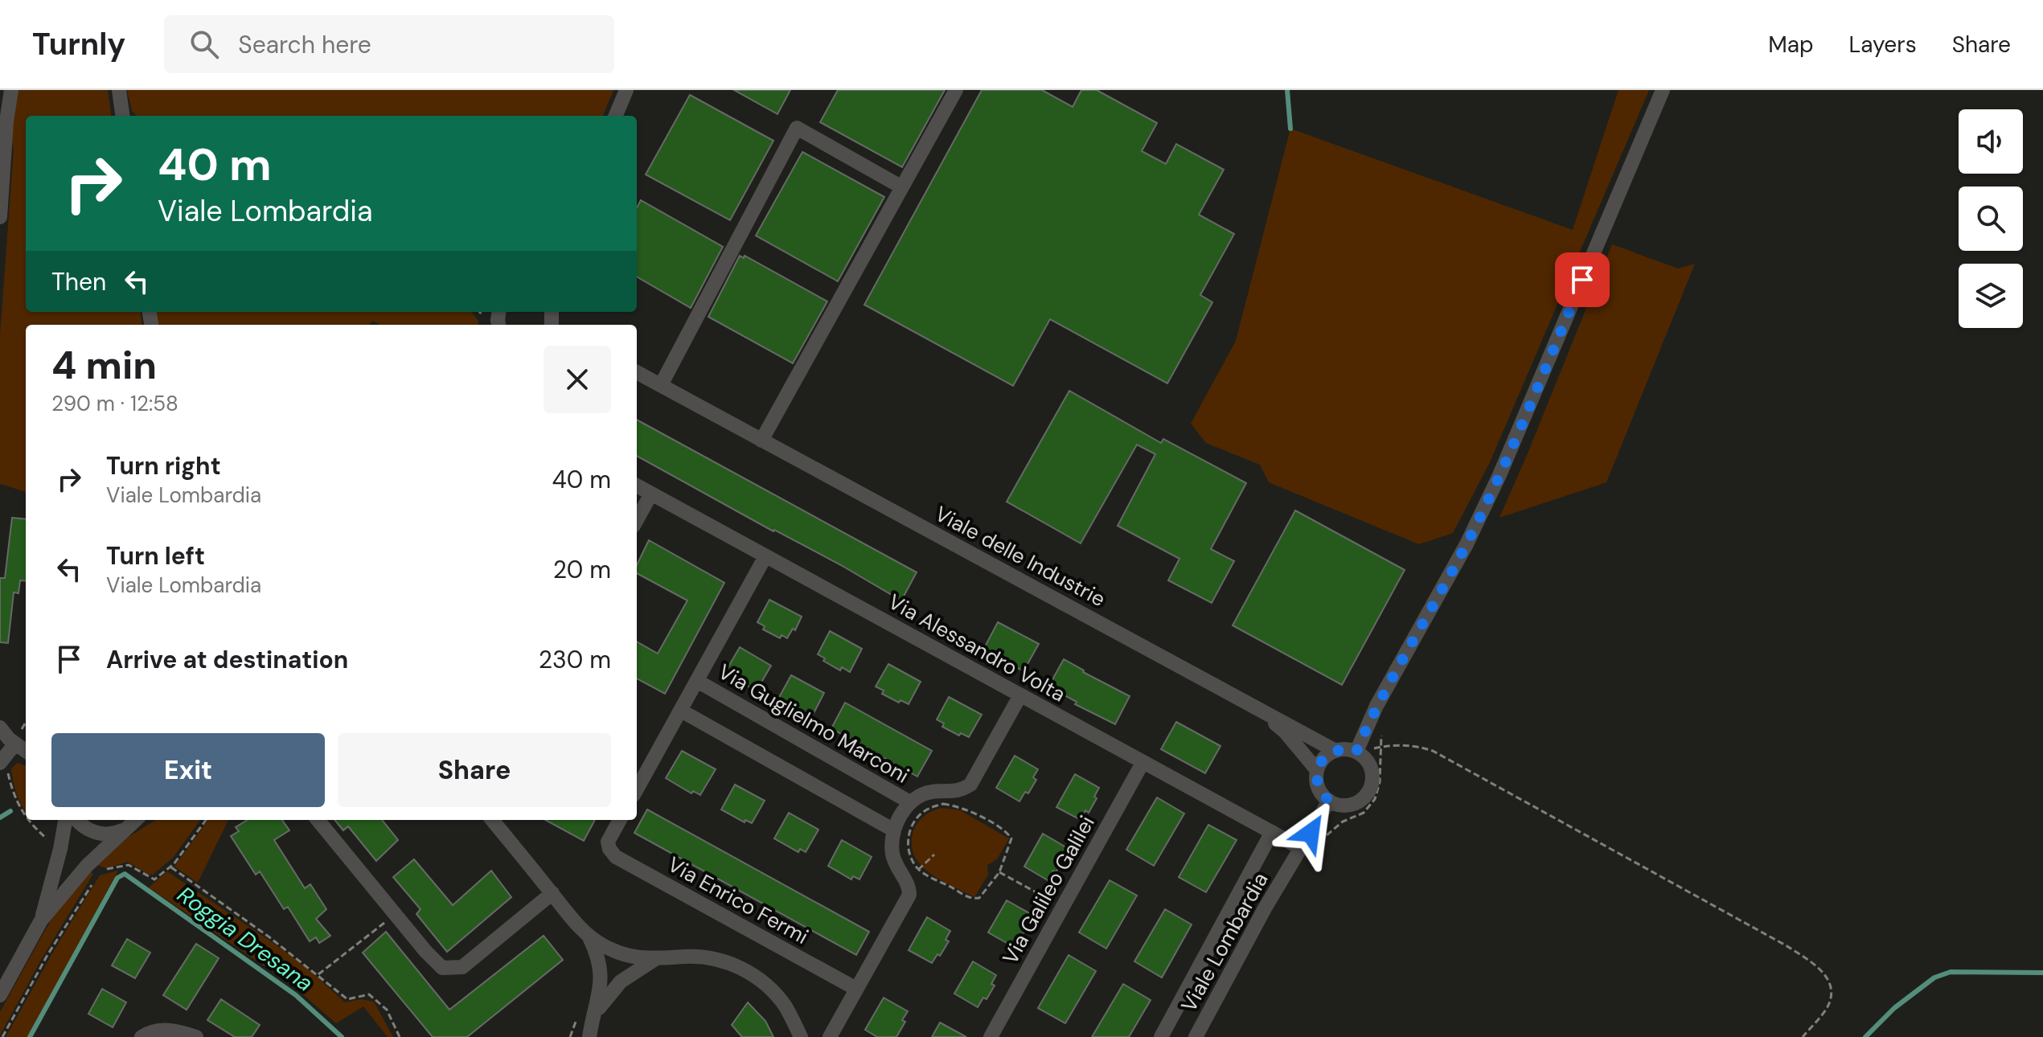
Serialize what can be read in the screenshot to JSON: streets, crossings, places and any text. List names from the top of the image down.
{
  "streets": {
    "street": [
      "Viale delle Industrie",
      "Via Alessandro Volta",
      "Via Guglielmo Marconi",
      "Via Galileo Galilei",
      "Via Enrico Fermi",
      "Viale Lombardia"
    ]
  },
  "crossings": [
    ["Viale delle Industrie", "Viale Lombardia"],
    ["Via Alessandro Volta", "Via Galileo Galilei"],
    ["Via Alessandro Volta", "Viale Lombardia"]
  ],
  "water": ["Roggia Dresana"],
  "page": {
    "header": "Turnly",
    "search": "Search here",
    "nav": ["Map", "Layers", "Share"],
    "turn": ["40 m", "Viale Lombardia"],
    "then": "Then",
    "heading": ["4 min", "290 m · 12:58"],
    "list": [
      {
        "name": "Turn right",
        "note": "Viale Lombardia",
        "value": "40 m"
      },
      {
        "name": "Turn left",
        "note": "Viale Lombardia",
        "value": "20 m"
      },
      {
        "name": "Arrive at destination",
        "value": "230 m"
      }
    ],
    "buttons": ["Exit", "Share"]
  }
}
